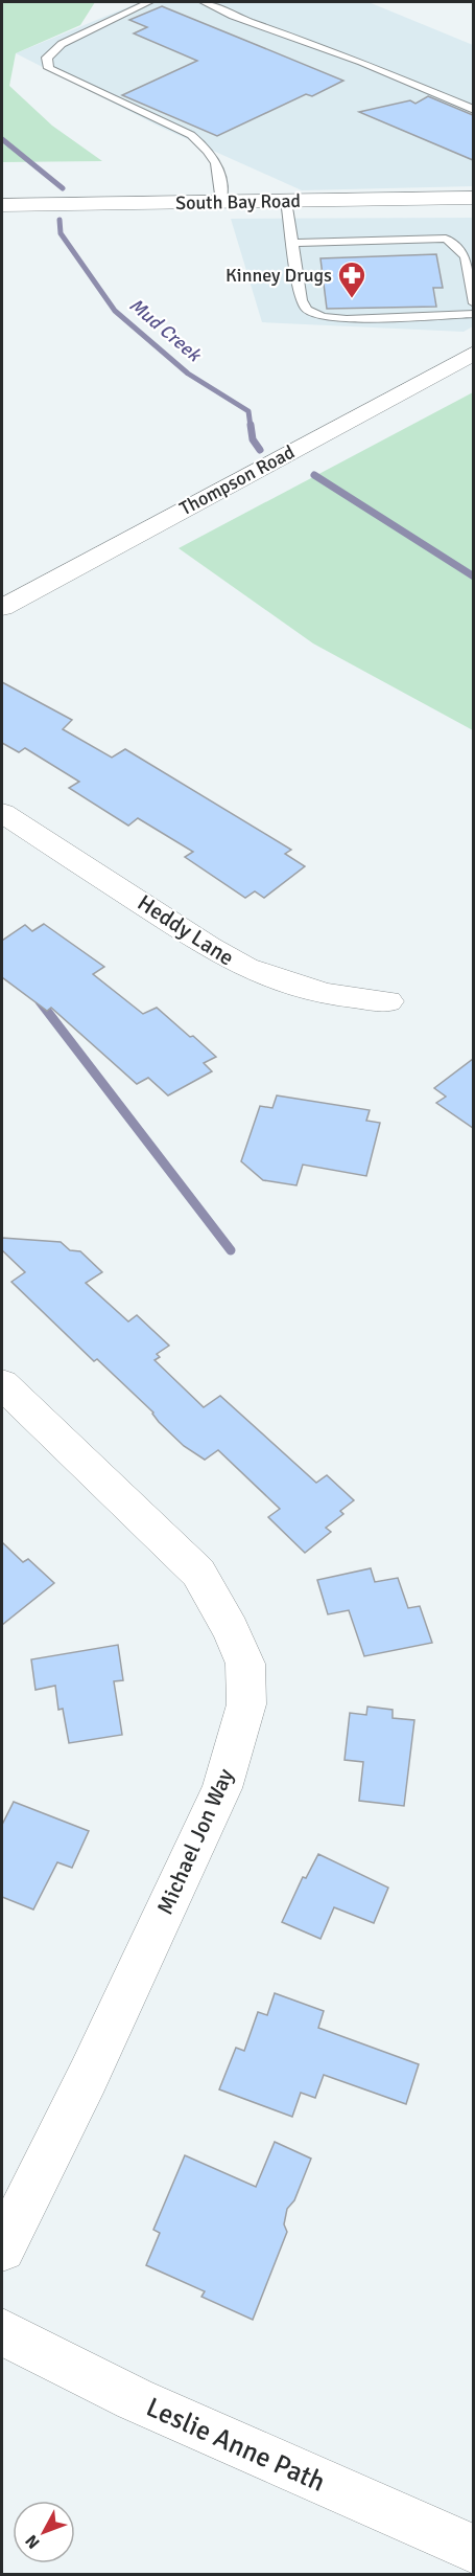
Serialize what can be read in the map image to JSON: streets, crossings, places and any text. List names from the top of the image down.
{
  "streets": {
    "street": [
      "South Bay Road",
      "Thompson Road",
      "Heddy Lane",
      "Michael Jon Way",
      "Leslie Anne Path"
    ]
  },
  "water": ["Mud Creek"],
  "places": {
    "pharmacy": ["Kinney Drugs"]
  },
  "north": "bottom left"
}
